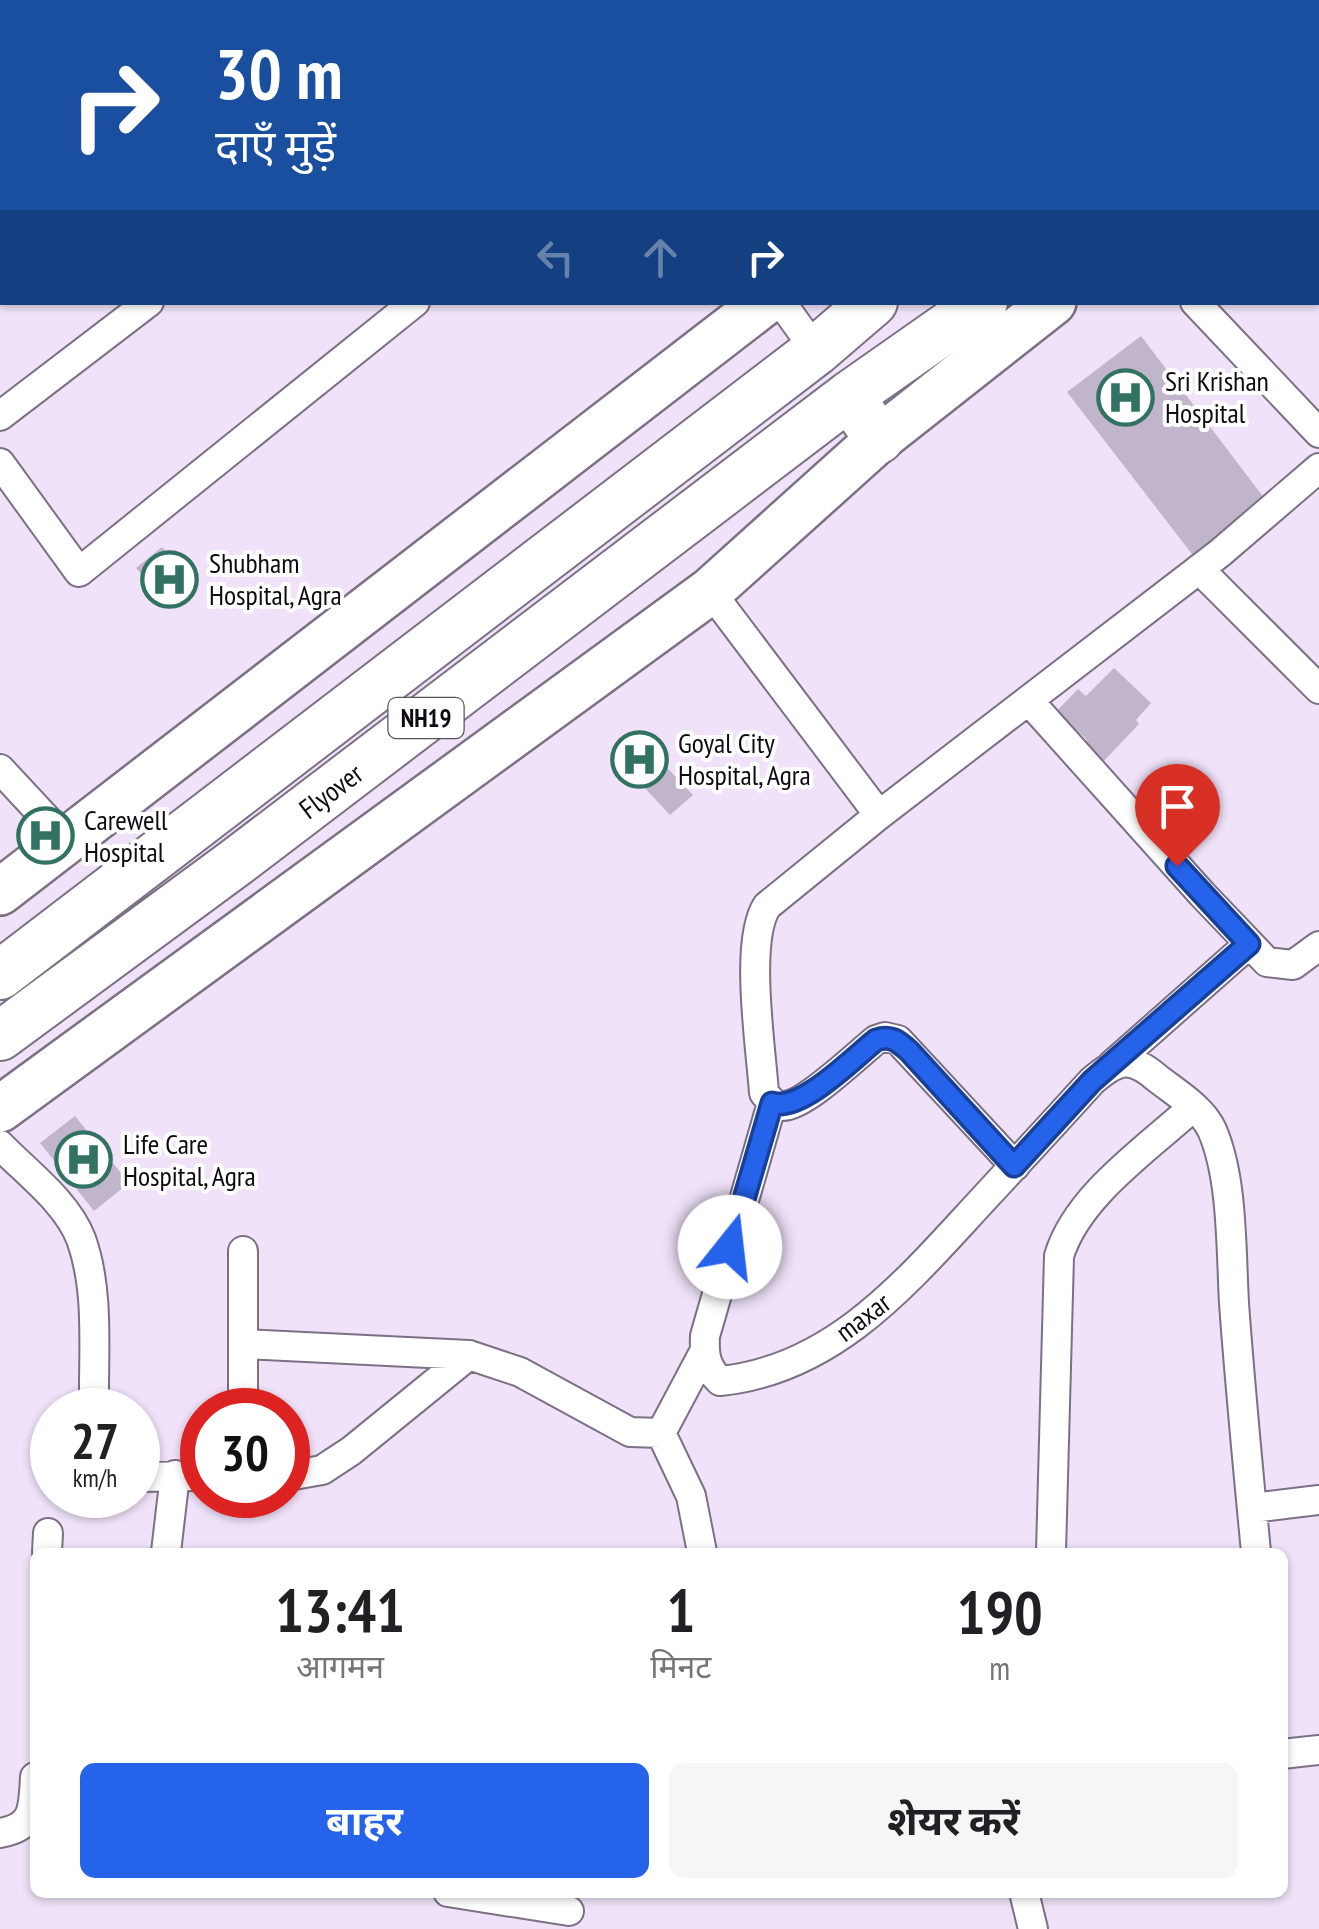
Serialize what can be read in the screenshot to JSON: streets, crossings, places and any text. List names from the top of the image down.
{
  "streets": {
    "highway": ["NH19", "Flyover"],
    "street": ["maxar"]
  },
  "crossings": [
    ["NH19", "Flyover"]
  ],
  "places": {
    "hospital": [
      "Sri Krishan Hospital",
      "Shubham Hospital, Agra",
      "Goyal City Hospital, Agra",
      "Carewell Hospital",
      "Life Care Hospital, Agra"
    ]
  },
  "page": {
    "turn": ["30 m", "दाएँ मुड़ें"],
    "speed": "27 km/h",
    "limit": "30",
    "eta": [
      "13:41",
      "आगमन",
      "1",
      "मिनट",
      "190",
      "m"
    ],
    "buttons": ["बाहर", "शेयर करें"]
  }
}
